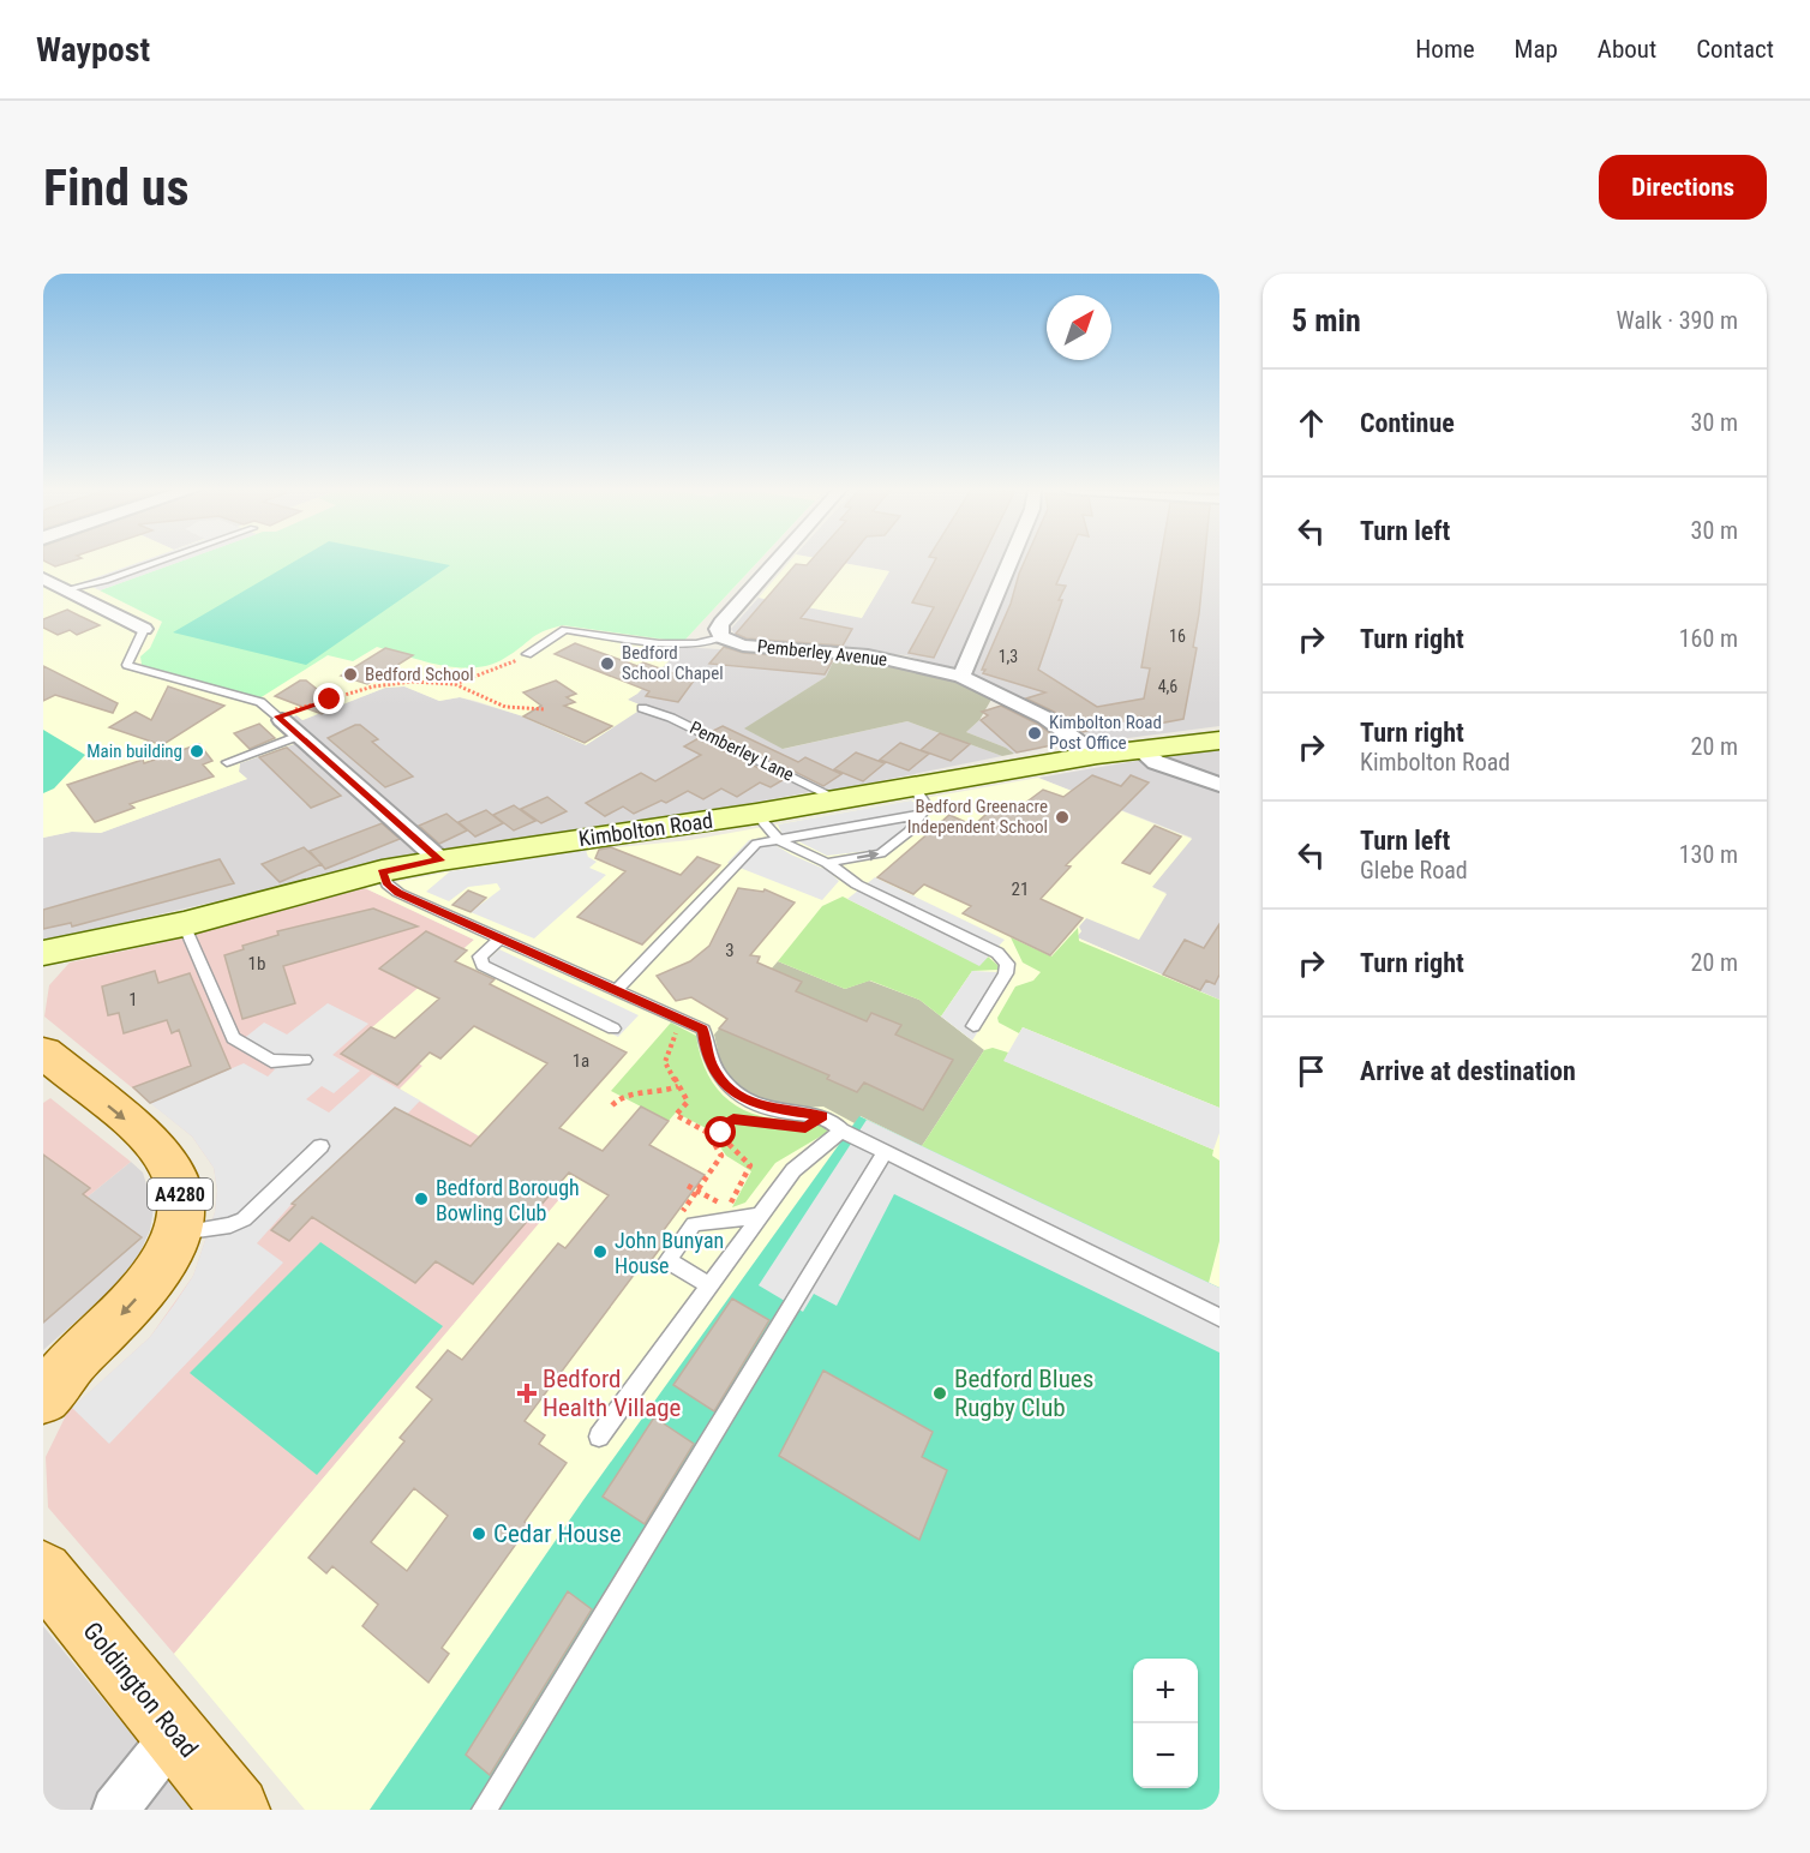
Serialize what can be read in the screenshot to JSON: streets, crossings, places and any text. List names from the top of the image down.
{
  "streets": {
    "main road": ["Kimbolton Road", "A4280", "Goldington Road"],
    "street": ["Pemberley Avenue"],
    "lane": ["Pemberley Lane"]
  },
  "crossings": [
    ["Pemberley Avenue", "Kimbolton Road"],
    ["Pemberley Lane", "Kimbolton Road"]
  ],
  "places": {
    "other": [
      "Bedford School Chapel",
      "Bedford School",
      "Kimbolton Road Post Office",
      "Main building",
      "Bedford Greenacre Independent School",
      "Bedford Borough Bowling Club",
      "John Bunyan House",
      "Bedford Blues Rugby Club",
      "Cedar House"
    ],
    "health": ["Bedford Health Village"]
  },
  "house_numbers": [
    "16",
    "1,3",
    "4,6",
    "21",
    "3",
    "1b",
    "1",
    "1a"
  ],
  "north": "top right",
  "page": {
    "header": "Waypost",
    "nav": [
      "Home",
      "Map",
      "About",
      "Contact"
    ],
    "buttons": "Directions",
    "title": "Find us",
    "heading": ["5 min", "Walk · 390 m"],
    "list": [
      ["Continue", "30 m"],
      ["Turn left", "30 m"],
      ["Turn right", "160 m"],
      ["Turn right", "Kimbolton Road", "20 m"],
      ["Turn left", "Glebe Road", "130 m"],
      ["Turn right", "20 m"],
      "Arrive at destination"
    ],
    "map_buttons": ["+", "−"]
  }
}
